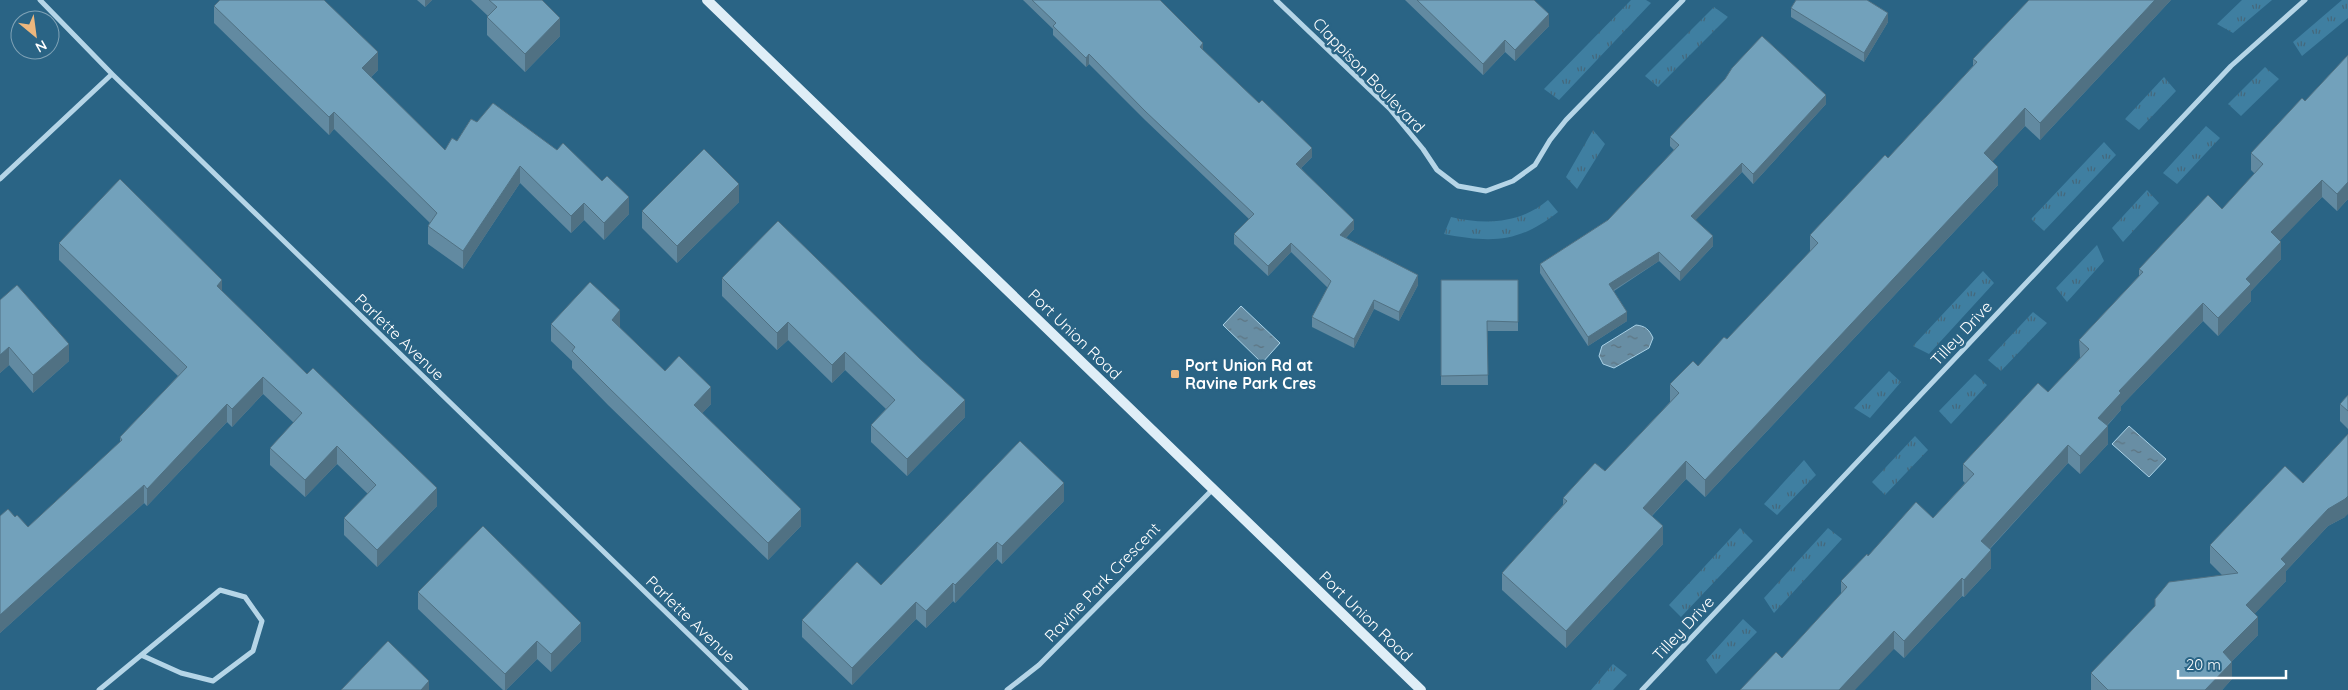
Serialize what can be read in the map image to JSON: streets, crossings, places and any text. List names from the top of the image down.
{
  "streets": {
    "main road": ["Port Union Road"],
    "street": [
      "Clappison Boulevard",
      "Tilley Drive",
      "Parlette Avenue",
      "Ravine Park Crescent"
    ]
  },
  "crossings": [
    ["Port Union Road", "Ravine Park Crescent"]
  ],
  "places": {
    "transit": ["Port Union Rd at Ravine Park Cres"]
  },
  "scale_bar": "20 m",
  "north": "bottom right"
}
